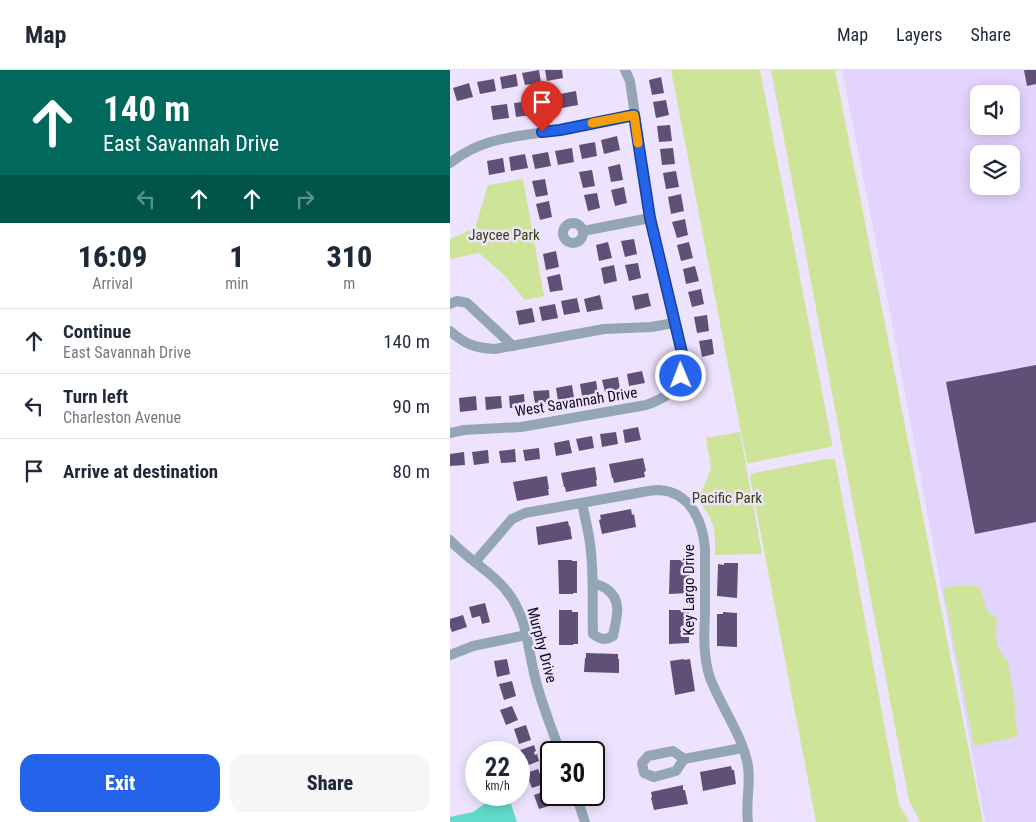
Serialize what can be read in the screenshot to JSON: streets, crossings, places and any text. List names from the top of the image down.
{
  "streets": {
    "street": ["West Savannah Drive", "Key Largo Drive", "Murphy Drive"]
  },
  "crossings": [
    ["Key Largo Drive", "Murphy Drive"]
  ],
  "parks": ["Jaycee Park", "Pacific Park"],
  "page": {
    "header": "Map",
    "nav": ["Map", "Layers", "Share"],
    "turn": ["140 m", "East Savannah Drive"],
    "eta": [
      "16:09",
      "Arrival",
      "1",
      "min",
      "310",
      "m"
    ],
    "list": [
      {
        "name": "Continue",
        "note": "East Savannah Drive",
        "value": "140 m"
      },
      {
        "name": "Turn left",
        "note": "Charleston Avenue",
        "value": "90 m"
      },
      {
        "name": "Arrive at destination",
        "value": "80 m"
      }
    ],
    "speed": "22 km/h",
    "limit": "30",
    "buttons": ["Exit", "Share"]
  }
}
